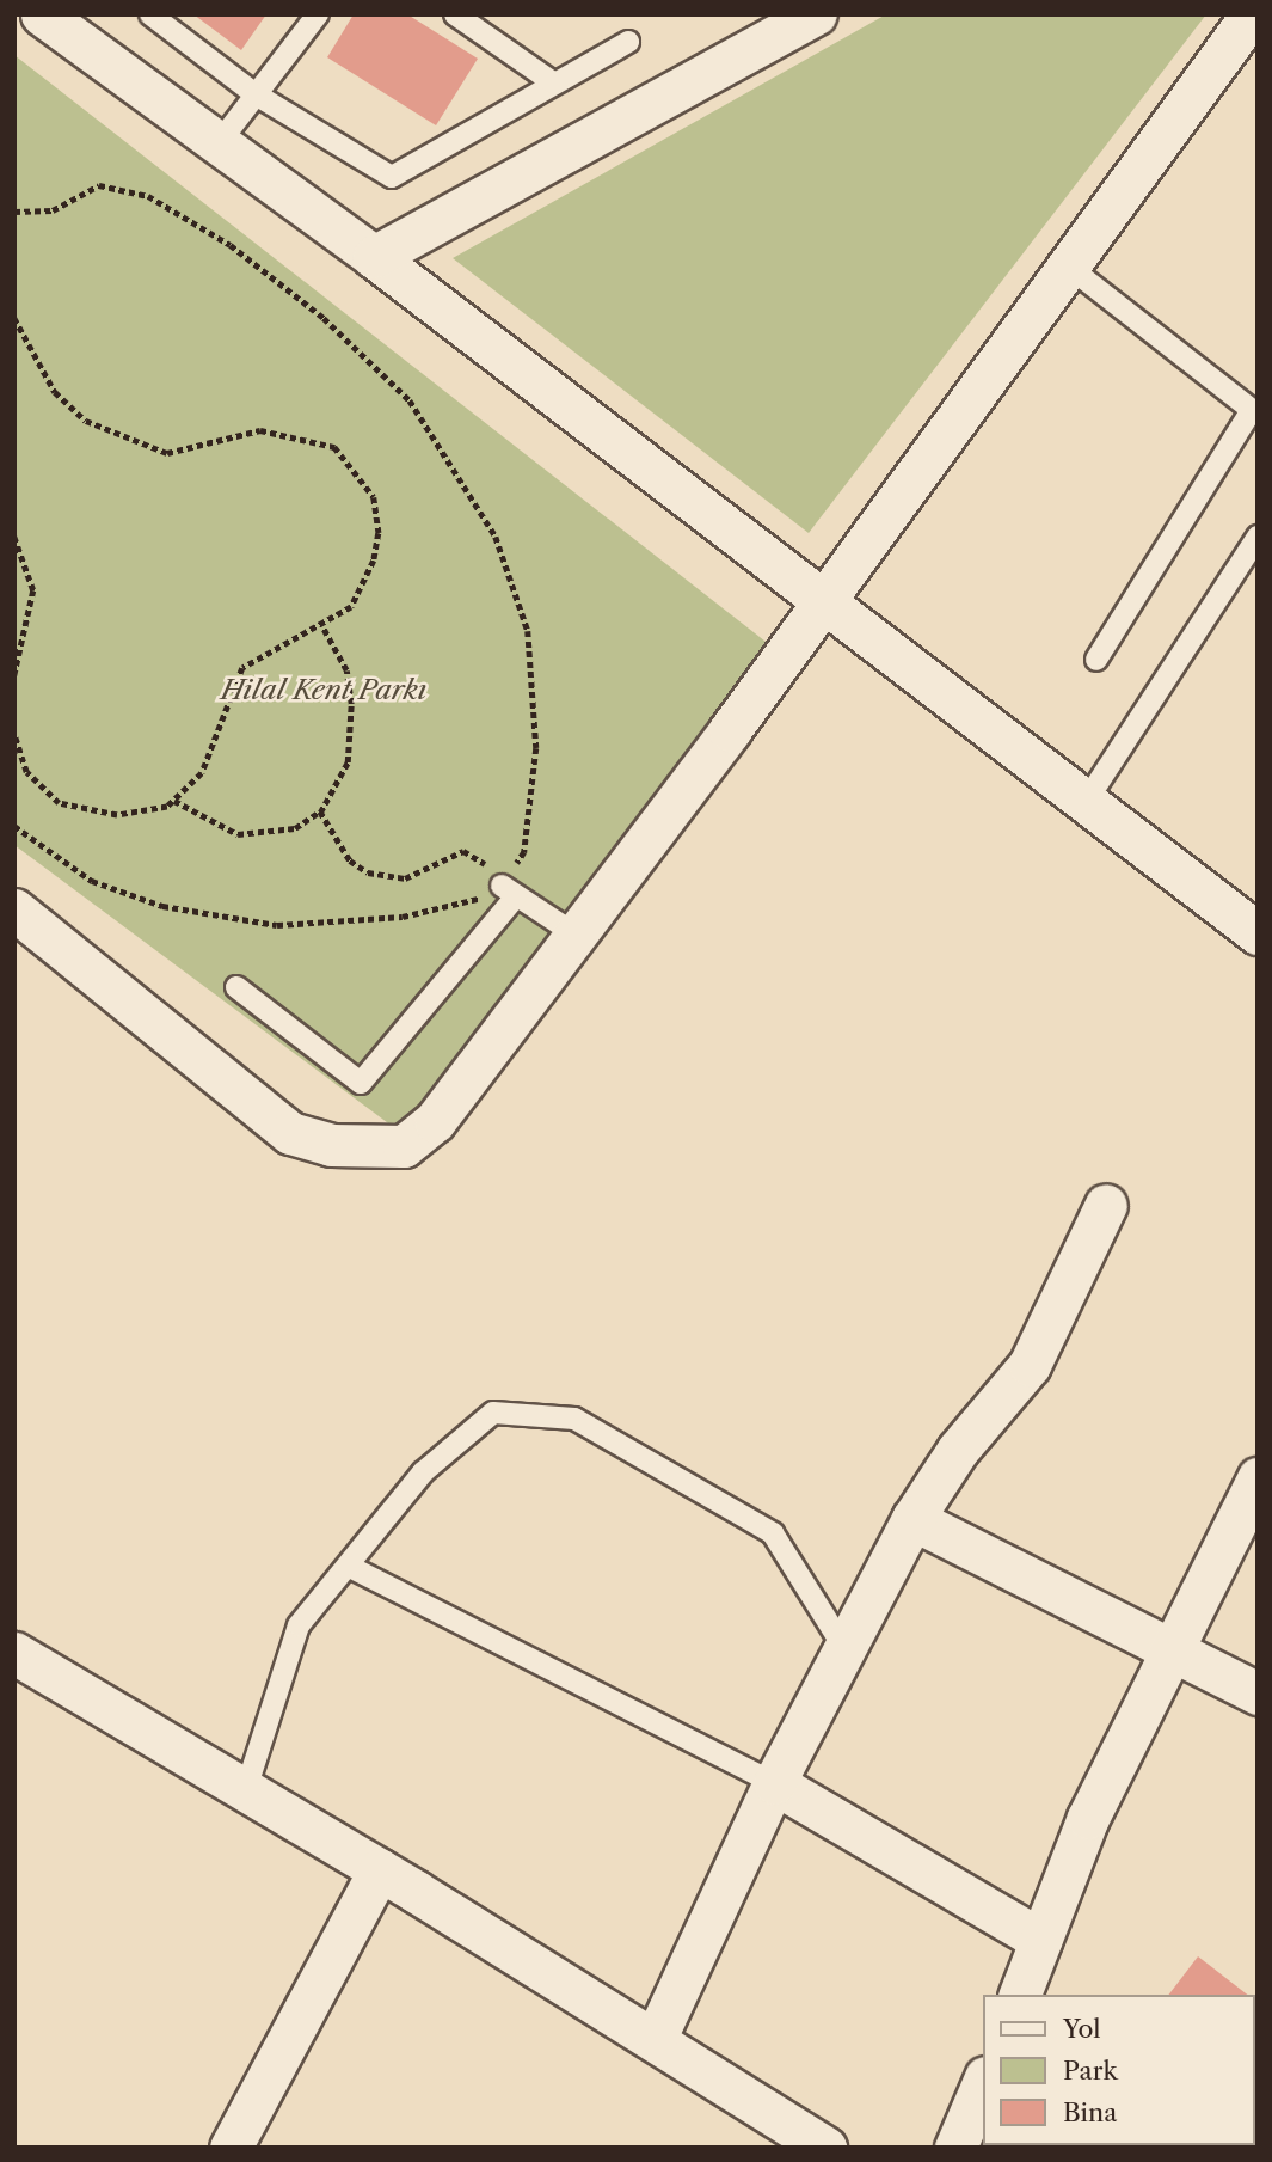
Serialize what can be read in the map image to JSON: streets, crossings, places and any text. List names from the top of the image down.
{
  "parks": ["Hilal Kent Parkı"],
  "legend": ["Yol", "Park", "Bina"]
}
